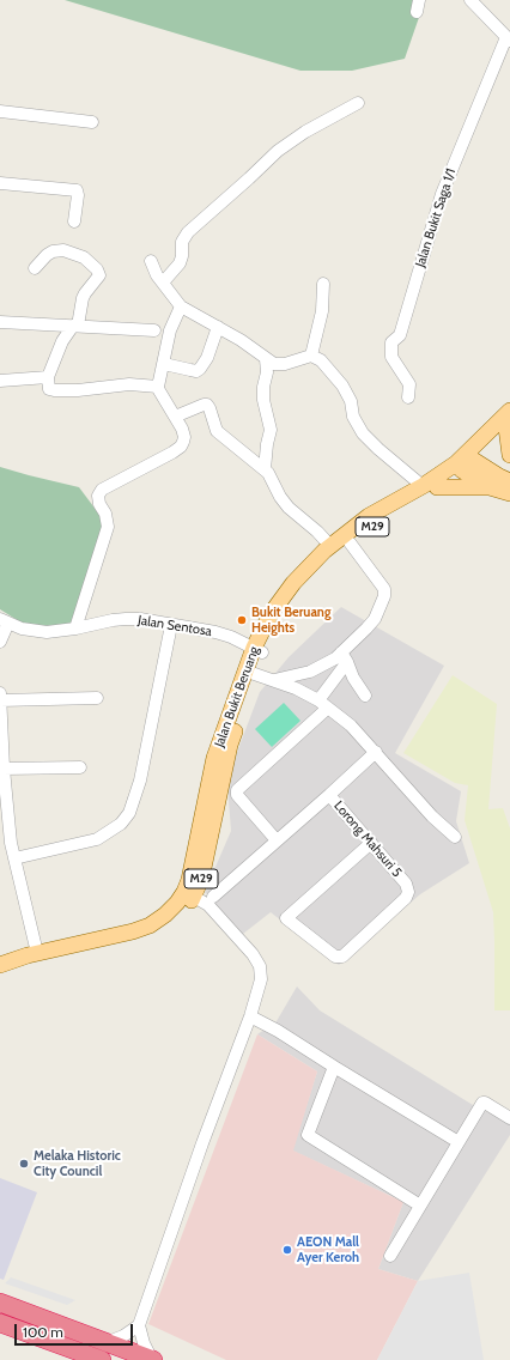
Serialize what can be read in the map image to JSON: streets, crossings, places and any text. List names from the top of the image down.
{
  "streets": {
    "main road": ["M29", "Jalan Bukit Beruang"],
    "street": ["Jalan Bukit Saga 1/1", "Jalan Sentosa", "Lorong Mahsuri 5"]
  },
  "crossings": [
    ["Jalan Sentosa", "Jalan Bukit Beruang"]
  ],
  "places": ["Bukit Beruang Heights", "Melaka Historic City Council", "AEON Mall Ayer Keroh"],
  "scale_bar": "100 m"
}
